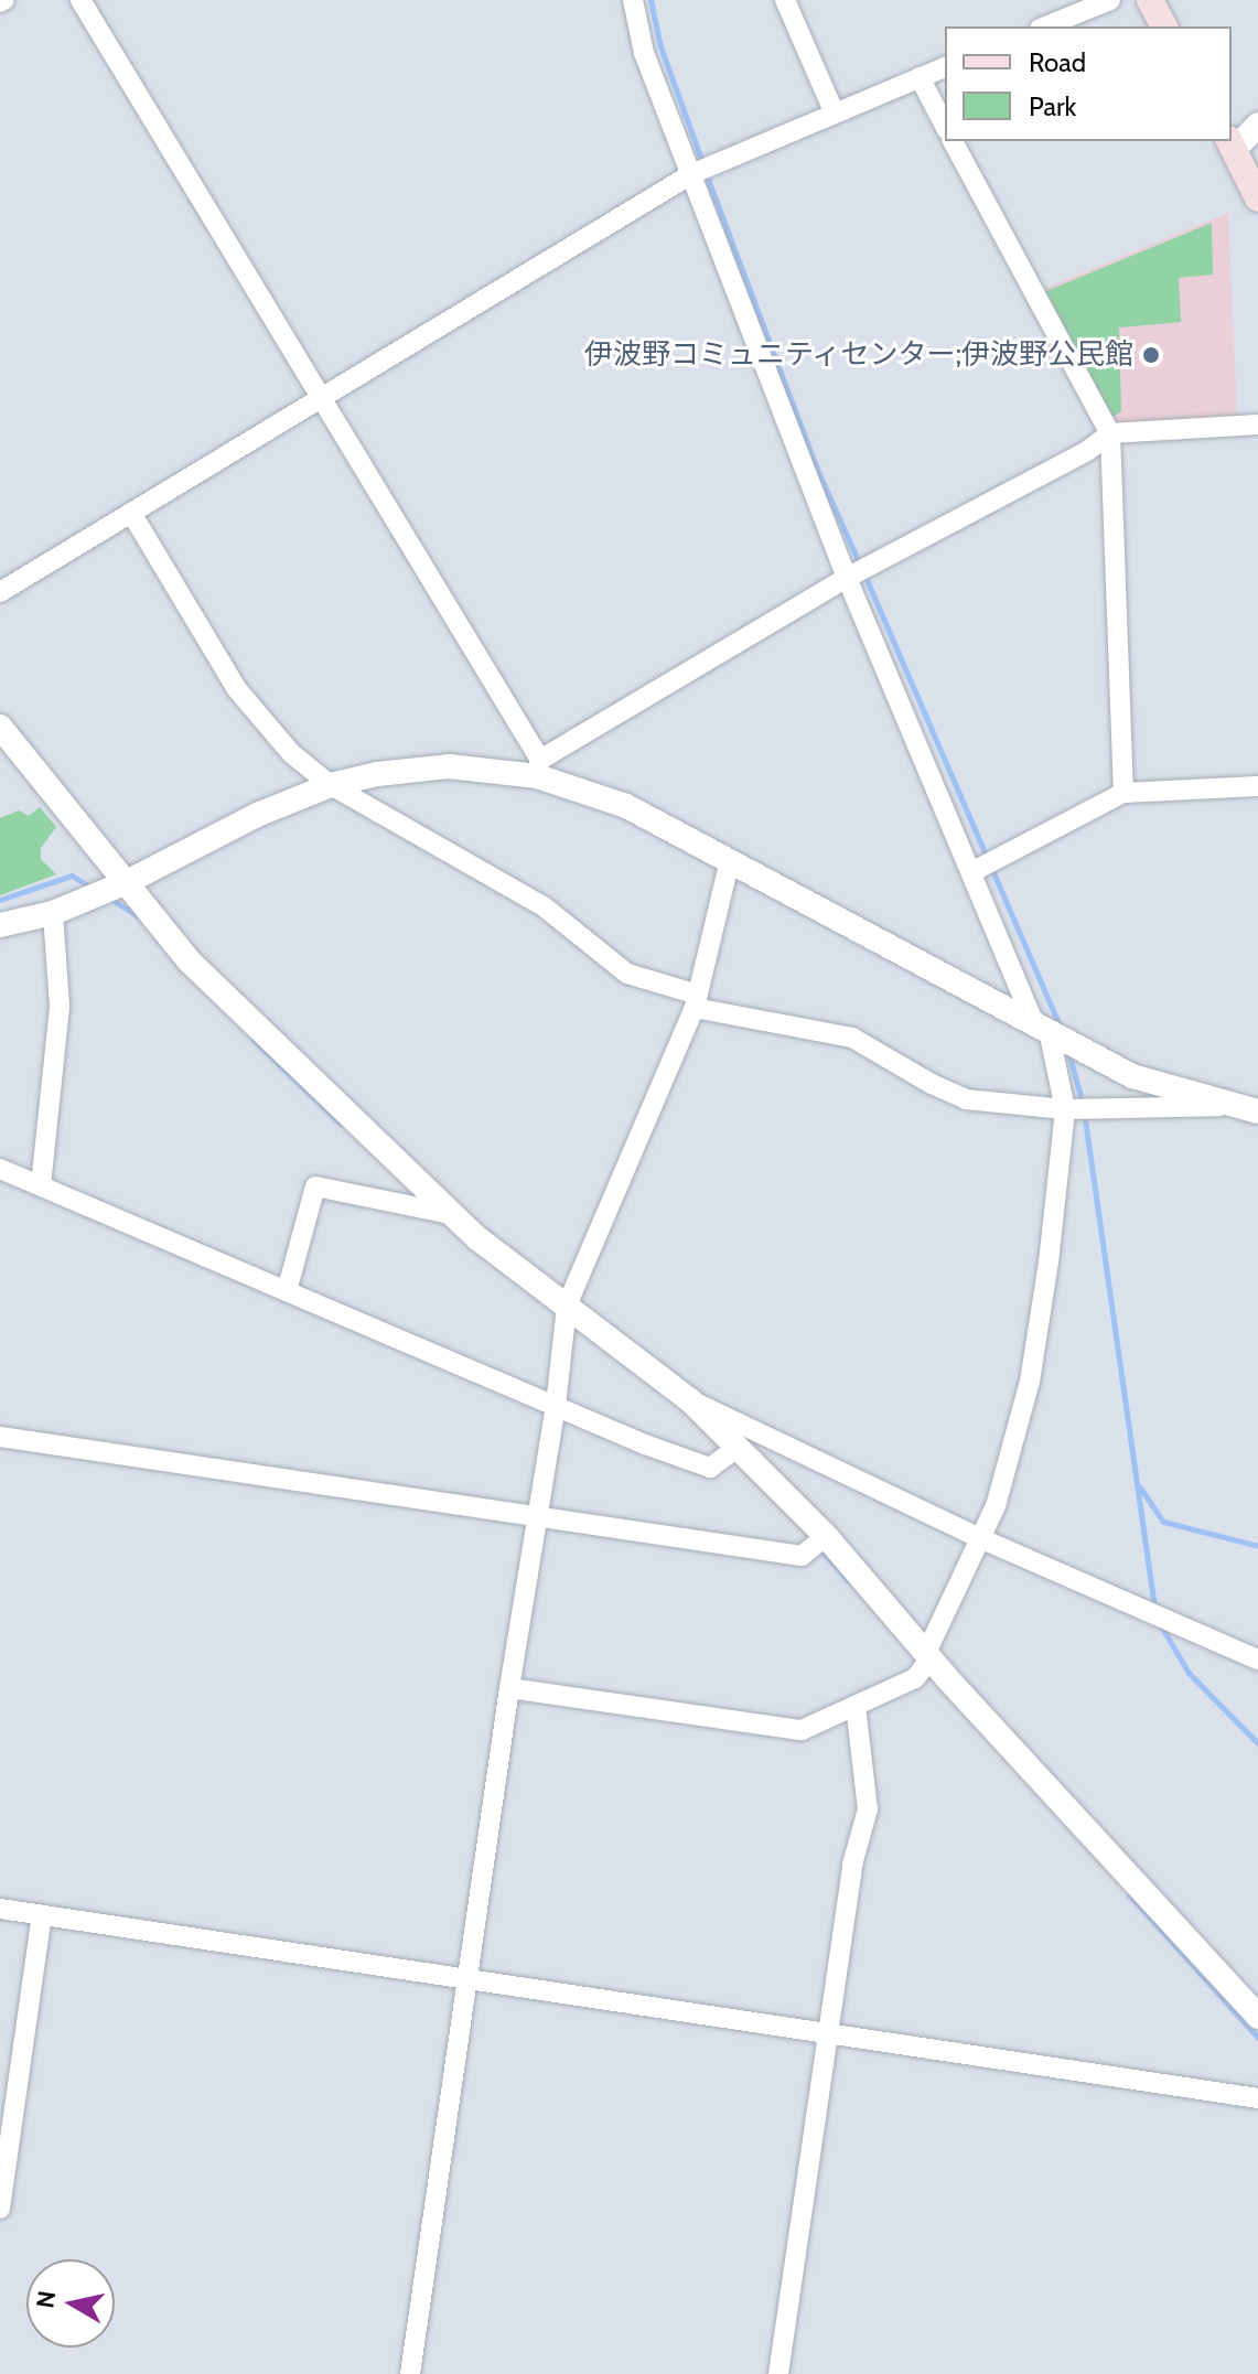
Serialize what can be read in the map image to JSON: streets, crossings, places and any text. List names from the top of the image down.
{
  "places": ["伊波野コミュニティセンター;伊波野公民館"],
  "legend": ["Road", "Park"],
  "north": "left"
}
